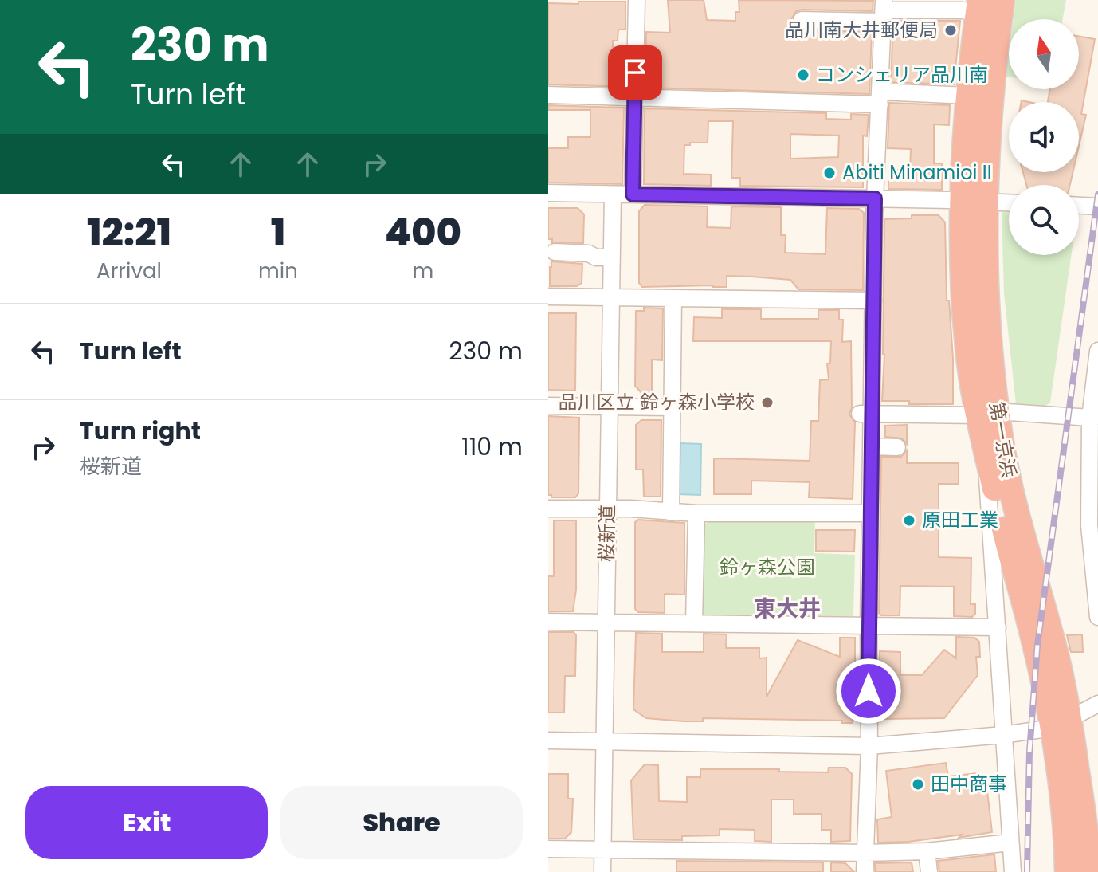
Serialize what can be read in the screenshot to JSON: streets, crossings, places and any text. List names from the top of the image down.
{
  "streets": {
    "highway": ["第一京浜"],
    "street": ["桜新道"]
  },
  "districts": ["東大井"],
  "parks": ["鈴ヶ森公園"],
  "places": [
    "品川南大井郵便局",
    "コンシェリア品川南",
    "Abiti Minamioi II",
    "品川区立 鈴ヶ森小学校",
    "原田工業",
    "田中商事"
  ],
  "north": "top",
  "page": {
    "turn": ["230 m", "Turn left"],
    "eta": [
      "12:21",
      "Arrival",
      "1",
      "min",
      "400",
      "m"
    ],
    "list": [
      {
        "name": "Turn left",
        "value": "230 m"
      },
      {
        "name": "Turn right",
        "note": "桜新道",
        "value": "110 m"
      }
    ],
    "buttons": ["Exit", "Share"]
  }
}
